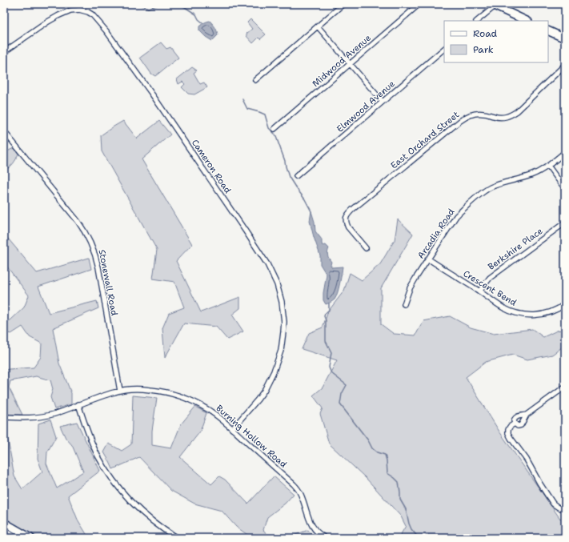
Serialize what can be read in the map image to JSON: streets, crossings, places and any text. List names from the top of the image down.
{
  "streets": {
    "street": [
      "Midwood Avenue",
      "Elmwood Avenue",
      "East Orchard Street",
      "Cameron Road",
      "Arcadia Road",
      "Berkshire Place",
      "Stonewall Road",
      "Crescent Bend",
      "Burning Hollow Road"
    ]
  },
  "crossings": [
    ["Cameron Road", "Burning Hollow Road"],
    ["Arcadia Road", "Crescent Bend"],
    ["Berkshire Place", "Crescent Bend"],
    ["Stonewall Road", "Burning Hollow Road"]
  ],
  "legend": ["Road", "Park"]
}
